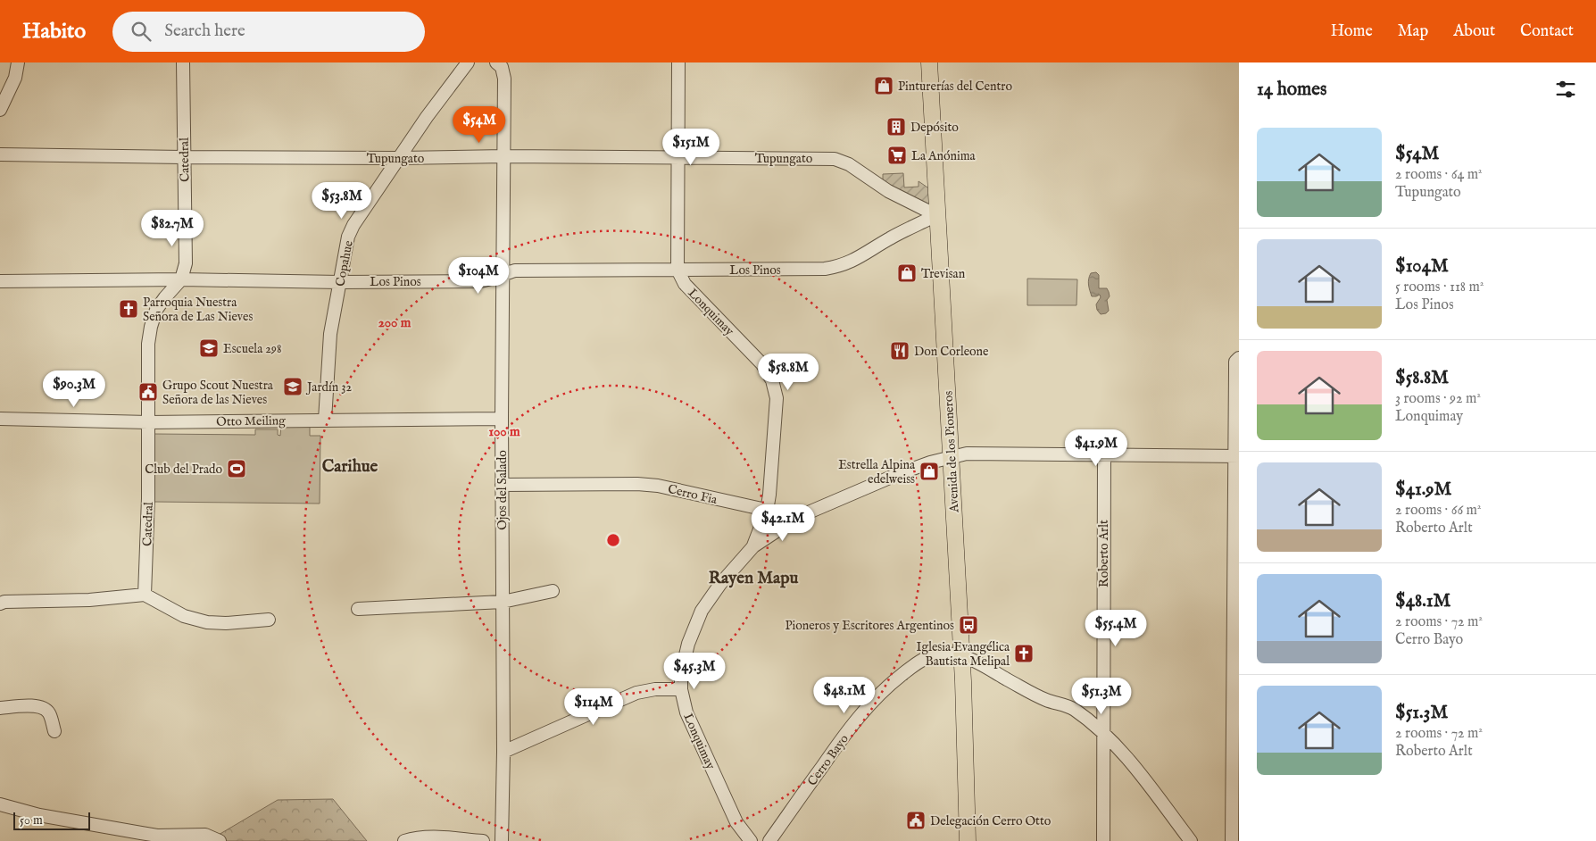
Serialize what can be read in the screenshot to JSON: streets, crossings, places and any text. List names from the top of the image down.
{
  "streets": {
    "main road": ["Avenida de los Pioneros"],
    "street": [
      "Tupungato",
      "Catedral",
      "Copahue",
      "Los Pinos",
      "Lonquimay",
      "Otto Meiling",
      "Ojos del Salado",
      "Cerro Fia",
      "Roberto Arlt",
      "Cerro Bayo"
    ]
  },
  "crossings": [
    ["Tupungato", "Catedral"],
    ["Tupungato", "Copahue"],
    ["Tupungato", "Los Pinos"],
    ["Tupungato", "Avenida de los Pioneros"],
    ["Tupungato", "Ojos del Salado"],
    ["Catedral", "Los Pinos"],
    ["Catedral", "Otto Meiling"],
    ["Copahue", "Los Pinos"],
    ["Copahue", "Otto Meiling"],
    ["Los Pinos", "Lonquimay"],
    ["Los Pinos", "Avenida de los Pioneros"],
    ["Los Pinos", "Ojos del Salado"],
    ["Lonquimay", "Cerro Fia"],
    ["Otto Meiling", "Ojos del Salado"],
    ["Avenida de los Pioneros", "Cerro Bayo"],
    ["Ojos del Salado", "Cerro Fia"]
  ],
  "districts": ["Carihue", "Rayen Mapu"],
  "places": {
    "shop": ["Pinturerías del Centro", "Trevisan", "Estrella Alpina edelweiss"],
    "building": ["Depósito"],
    "supermarket": ["La Anónima"],
    "church": ["Parroquia Nuestra Señora de Las Nieves", "Iglesia Evangélica Bautista Melipal"],
    "school or university": ["Escuela 298", "Jardín 32"],
    "restaurant": ["Don Corleone"],
    "public building": ["Grupo Scout Nuestra Señora de las Nieves", "Delegación Cerro Otto"],
    "sports": ["Club del Prado"],
    "bus stop": ["Pioneros y Escritores Argentinos"]
  },
  "scale_bar": "50 m",
  "page": {
    "header": "Habito",
    "search": "Search here",
    "nav": [
      "Home",
      "Map",
      "About",
      "Contact"
    ],
    "heading": "14 homes",
    "price": [
      "$54M",
      "$151M",
      "$53.8M",
      "$82.7M",
      "$104M",
      "$58.8M",
      "$90.3M",
      "$41.9M",
      "$42.1M",
      "$55.4M",
      "$45.3M",
      "$48.1M",
      "$51.3M",
      "$114M"
    ],
    "list": [
      {
        "name": "$54M",
        "note": "2 rooms · 64 m² · Tupungato"
      },
      {
        "name": "$104M",
        "note": "5 rooms · 118 m² · Los Pinos"
      },
      {
        "name": "$58.8M",
        "note": "3 rooms · 92 m² · Lonquimay"
      },
      {
        "name": "$41.9M",
        "note": "2 rooms · 66 m² · Roberto Arlt"
      },
      {
        "name": "$48.1M",
        "note": "2 rooms · 72 m² · Cerro Bayo"
      },
      {
        "name": "$51.3M",
        "note": "2 rooms · 72 m² · Roberto Arlt"
      }
    ],
    "scale": "50 m"
  },
  "rings": ["200 m", "100 m"]
}
